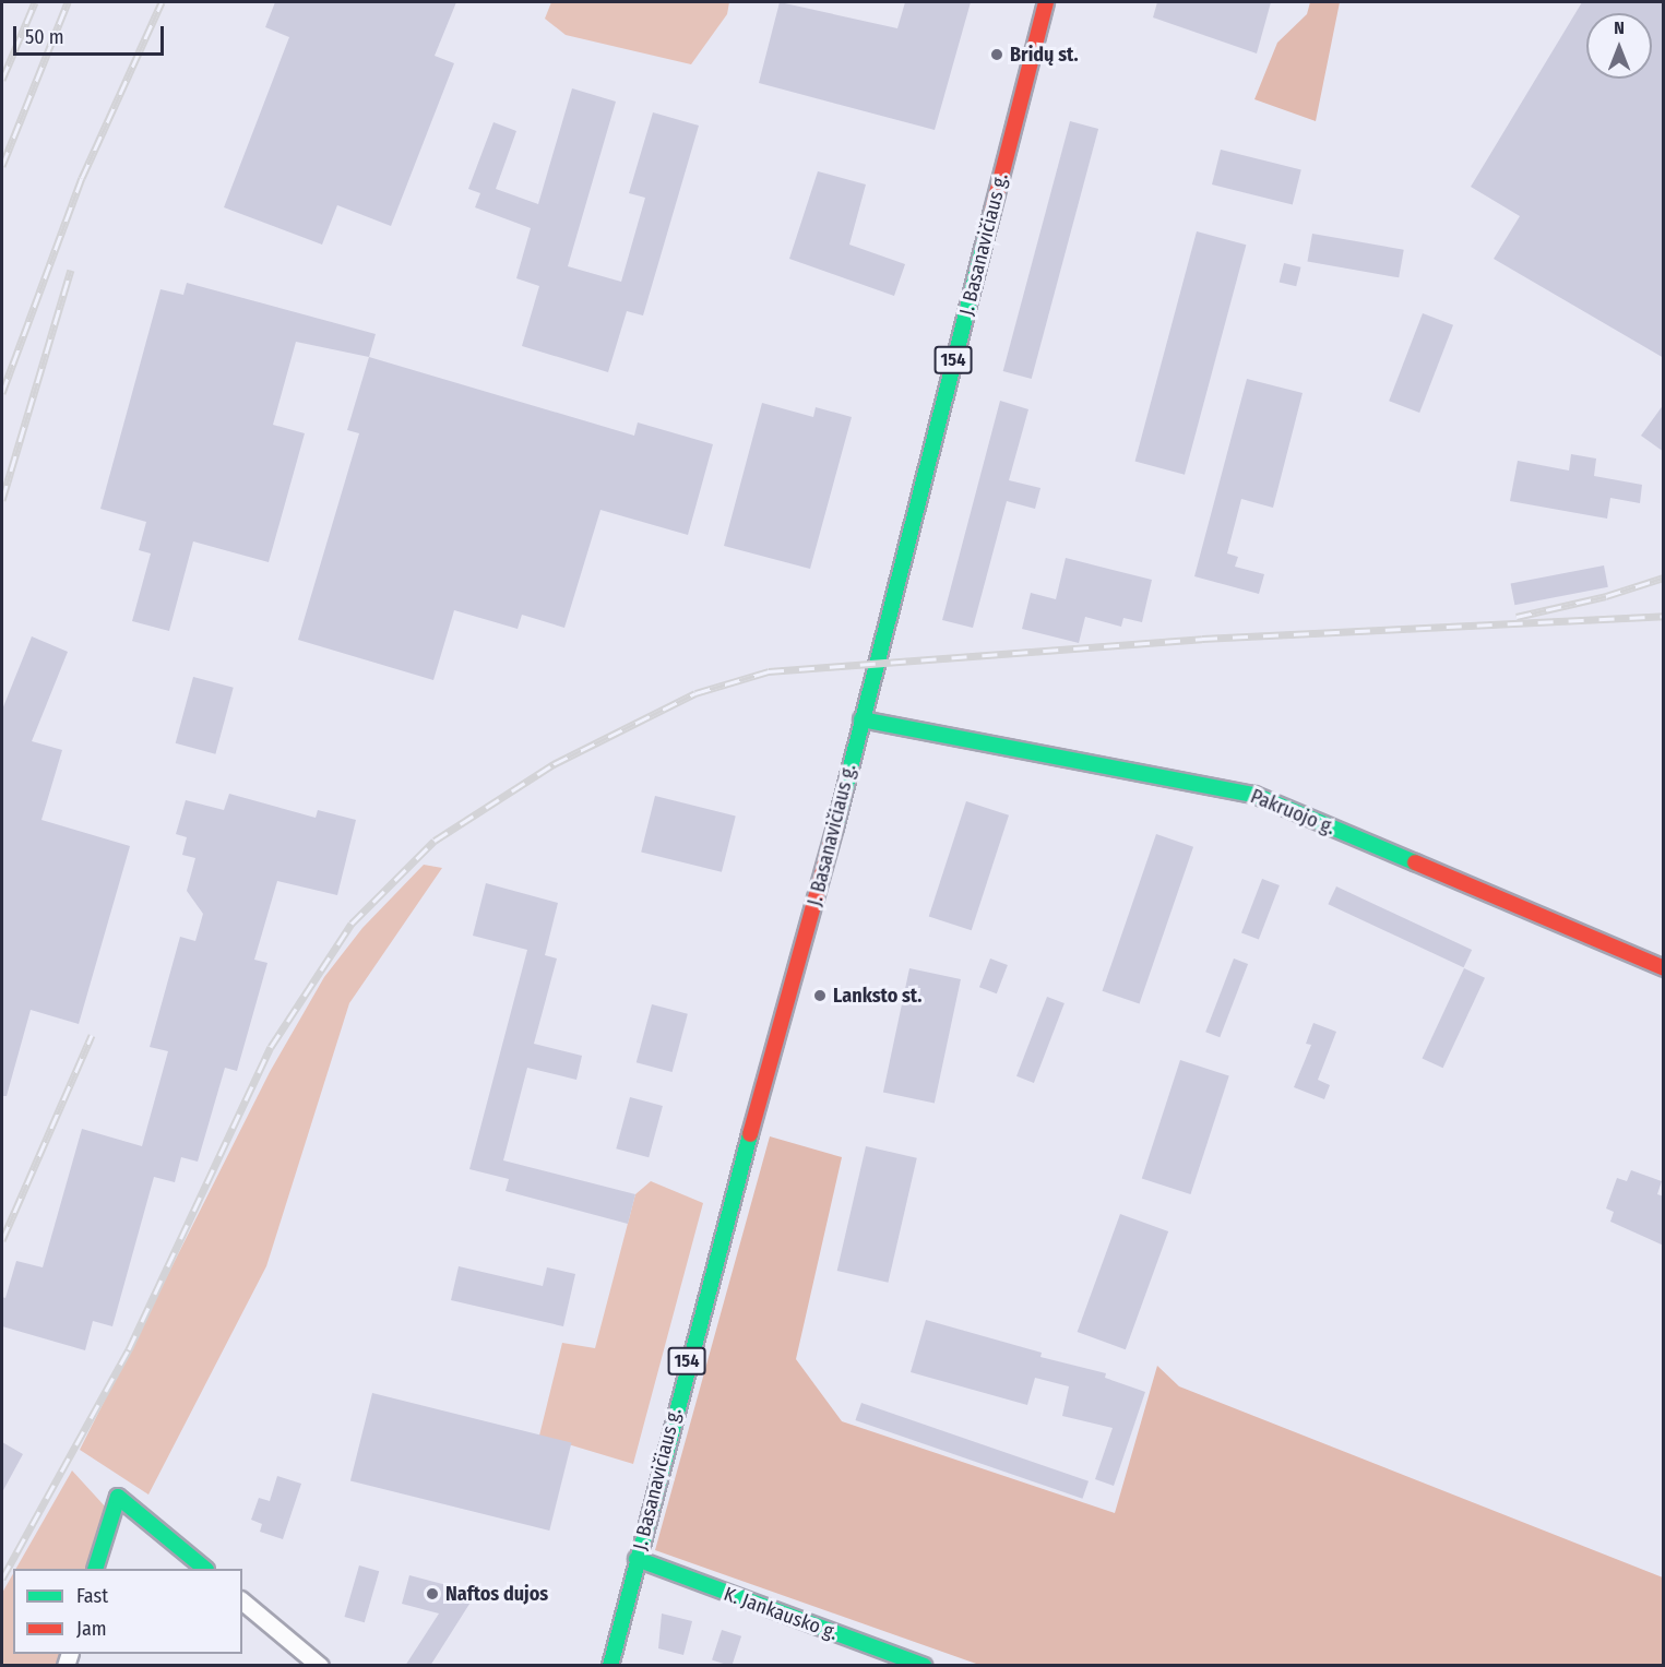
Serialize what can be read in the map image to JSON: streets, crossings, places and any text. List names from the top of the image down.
{
  "streets": {
    "main road": [
      "J. Basanavičiaus g.",
      "154",
      "Pakruojo g.",
      "K. Jankausko g."
    ]
  },
  "crossings": [
    ["J. Basanavičiaus g.", "Pakruojo g."],
    ["J. Basanavičiaus g.", "K. Jankausko g."]
  ],
  "places": ["Bridų st.", "Lanksto st.", "Naftos dujos"],
  "legend": ["Fast", "Jam"],
  "scale_bar": "50 m",
  "north": "top"
}
